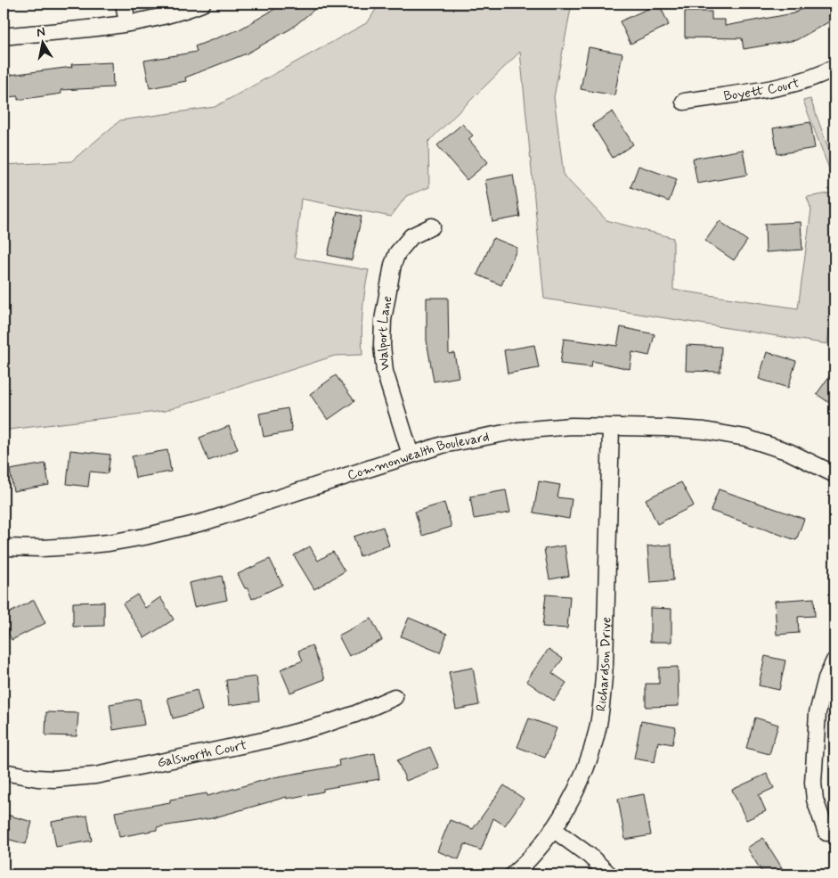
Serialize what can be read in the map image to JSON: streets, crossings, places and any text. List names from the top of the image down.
{
  "streets": {
    "street": [
      "Boyett Court",
      "Walport Lane",
      "Commonwealth Boulevard",
      "Richardson Drive",
      "Galsworth Court"
    ]
  },
  "crossings": [
    ["Walport Lane", "Commonwealth Boulevard"],
    ["Commonwealth Boulevard", "Richardson Drive"]
  ],
  "north": "top"
}
